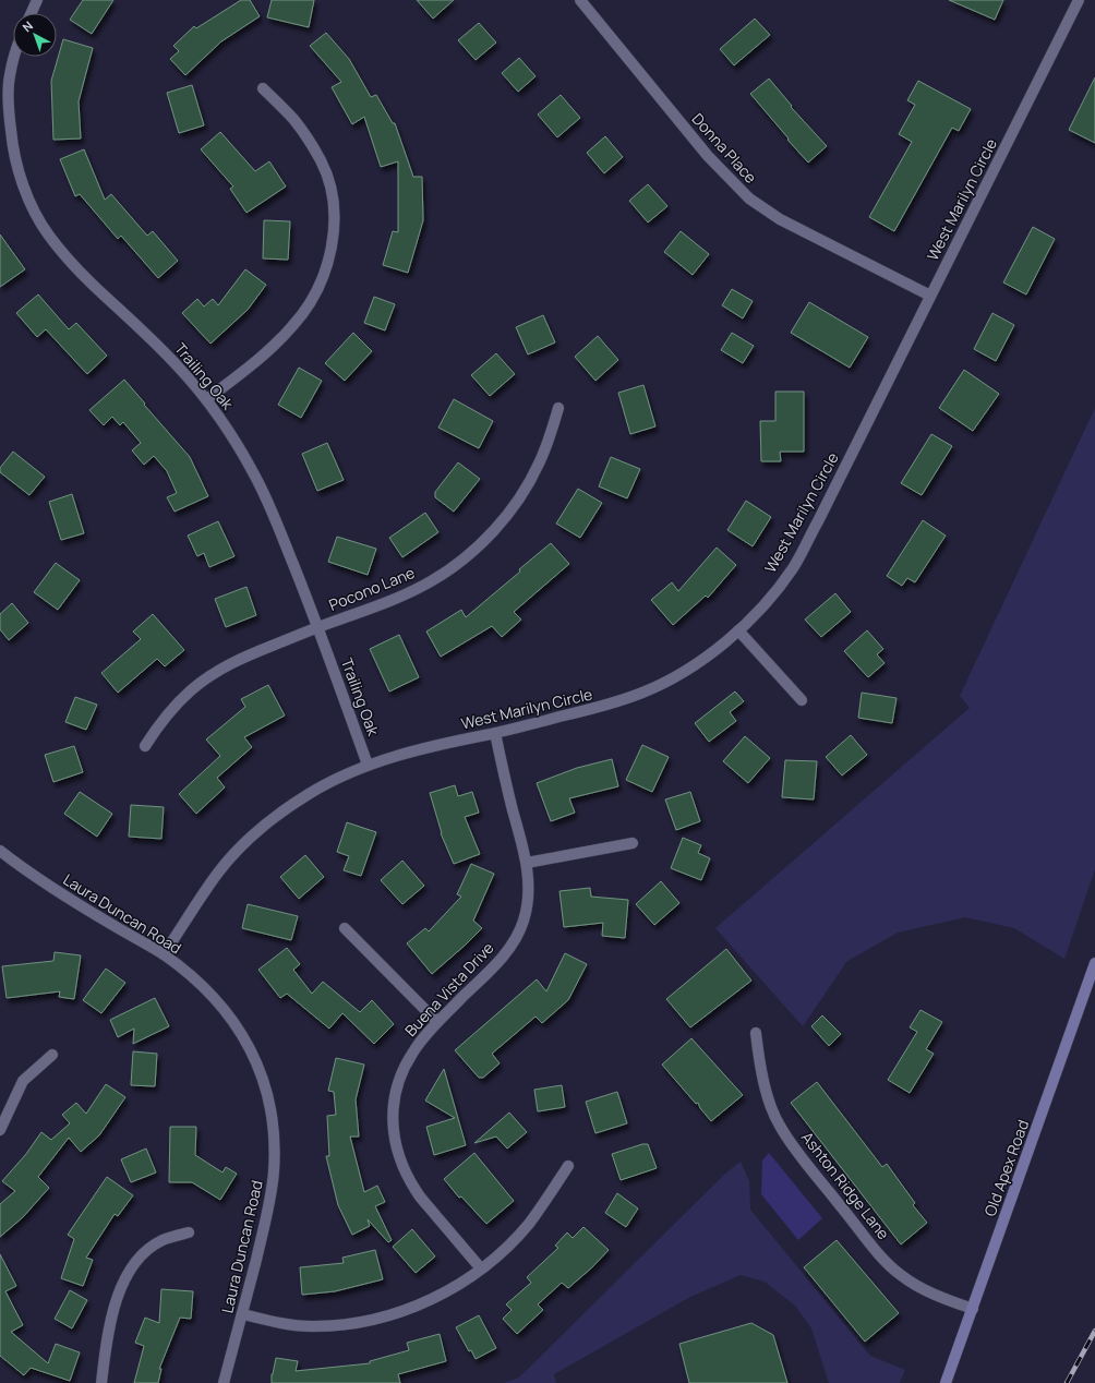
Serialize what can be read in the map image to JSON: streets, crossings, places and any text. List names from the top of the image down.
{
  "streets": {
    "main road": ["Old Apex Road"],
    "street": [
      "Donna Place",
      "West Marilyn Circle",
      "Trailing Oak",
      "Pocono Lane",
      "Laura Duncan Road",
      "Buena Vista Drive",
      "Ashton Ridge Lane"
    ]
  },
  "crossings": [
    ["Donna Place", "West Marilyn Circle"],
    ["West Marilyn Circle", "Trailing Oak"],
    ["West Marilyn Circle", "Laura Duncan Road"],
    ["West Marilyn Circle", "Buena Vista Drive"],
    ["Trailing Oak", "Pocono Lane"],
    ["Old Apex Road", "Ashton Ridge Lane"]
  ],
  "north": "top left"
}
